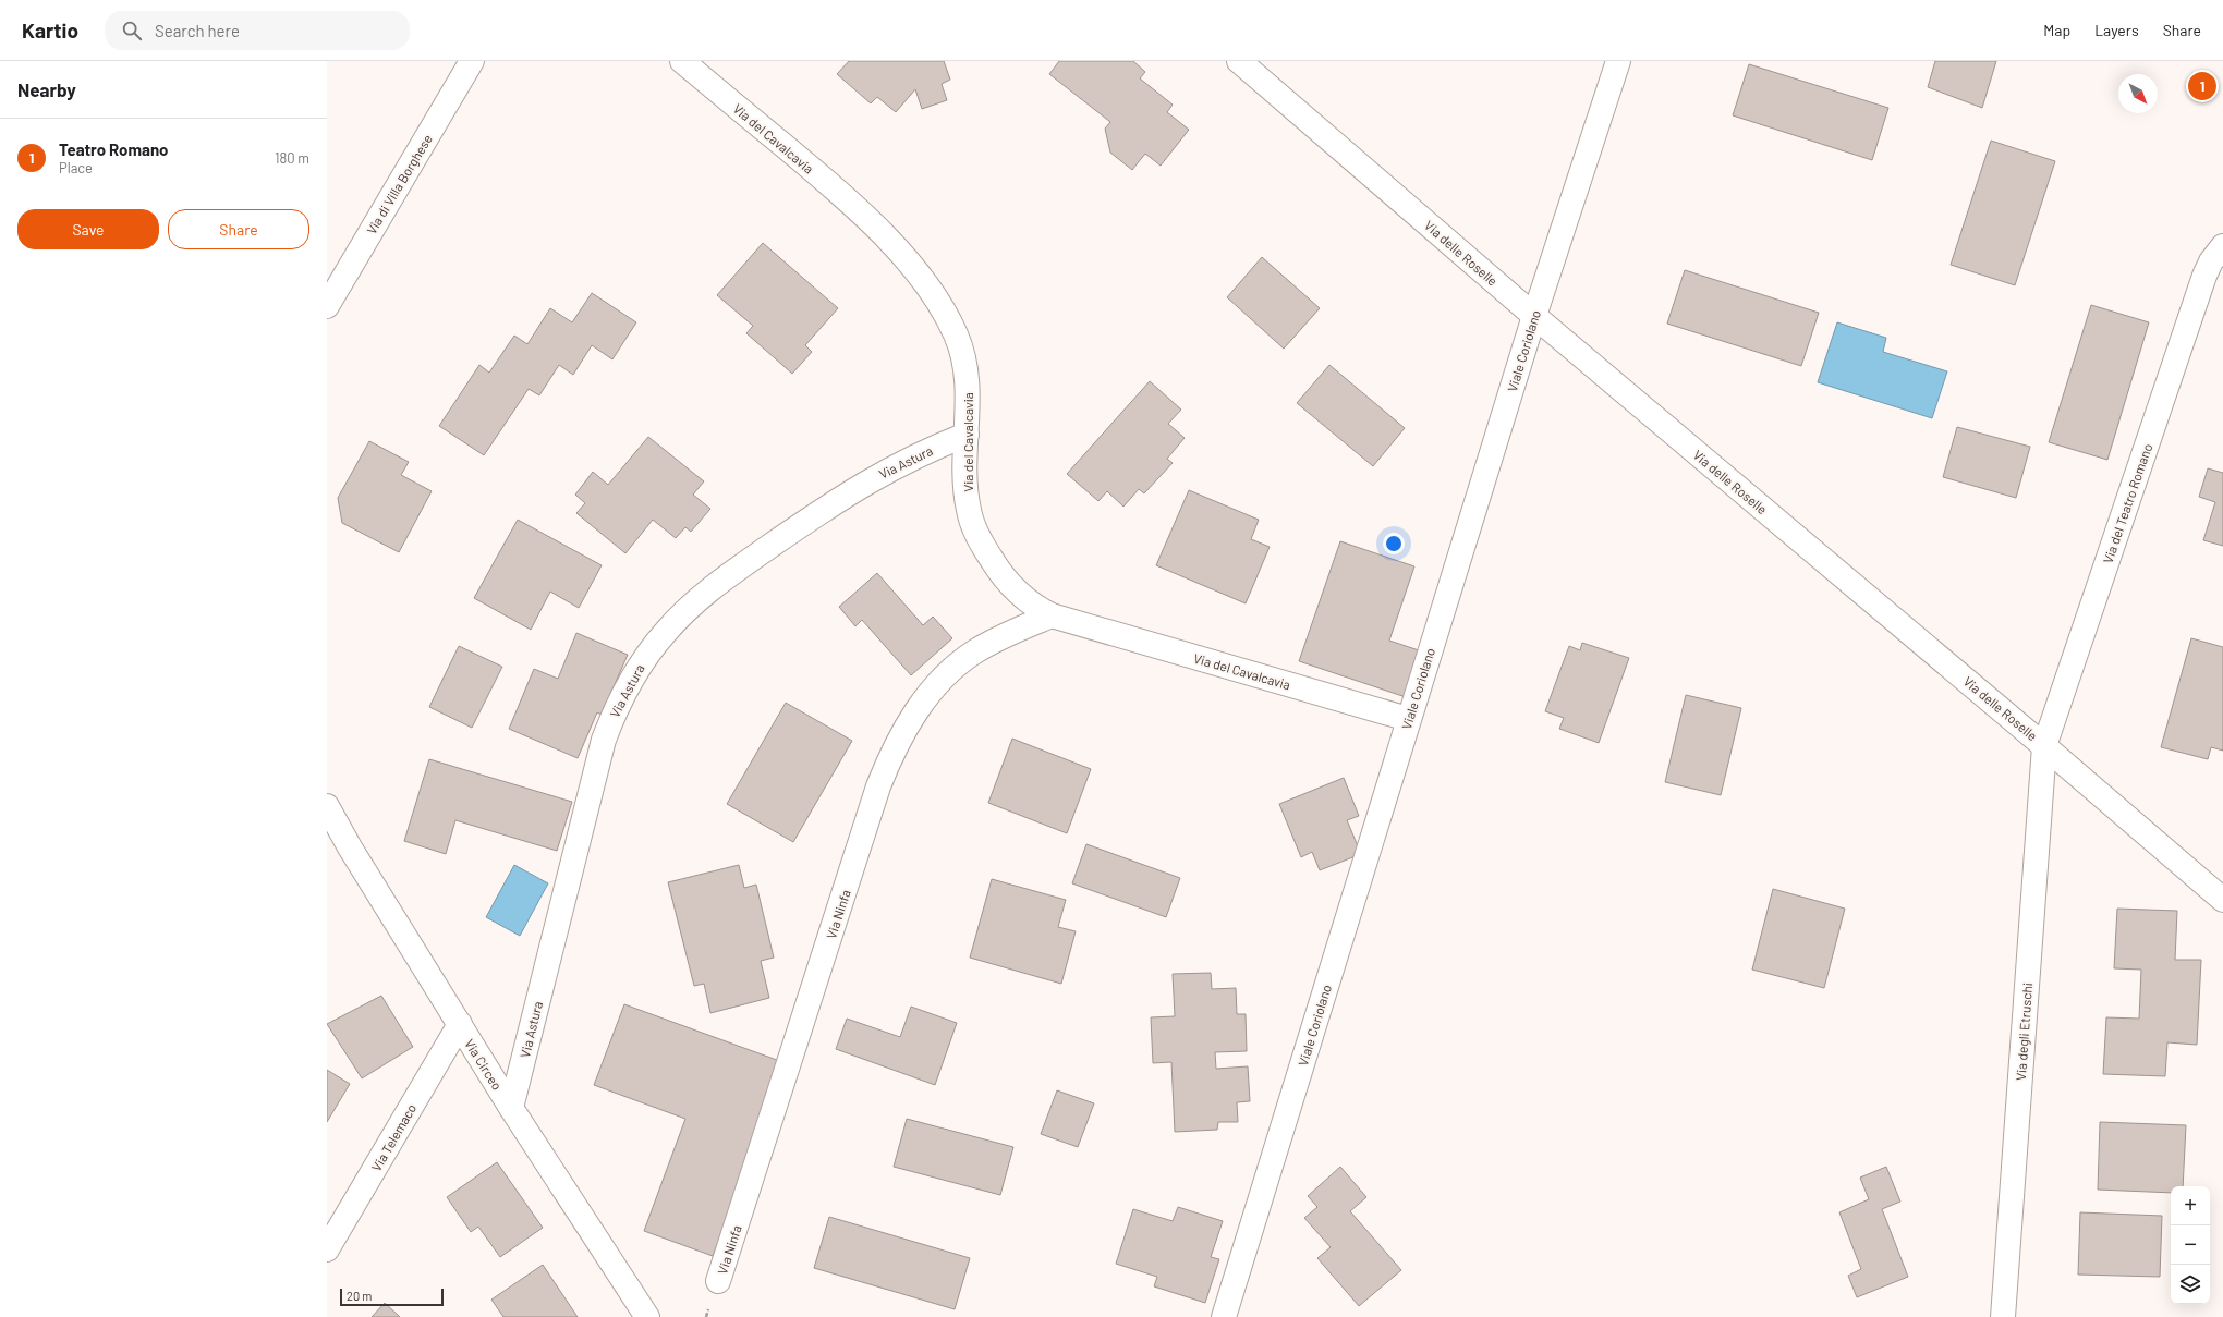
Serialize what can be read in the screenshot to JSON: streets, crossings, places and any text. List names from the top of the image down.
{
  "streets": {
    "street": [
      "Via del Cavalcavia",
      "Via di Villa Borghese",
      "Via delle Roselle",
      "Viale Coriolano",
      "Via Astura",
      "Via del Teatro Romano",
      "Via Ninfa",
      "Via degli Etruschi",
      "Via Circeo",
      "Via Telemaco"
    ]
  },
  "crossings": [
    ["Via del Cavalcavia", "Viale Coriolano"],
    ["Via del Cavalcavia", "Via Astura"],
    ["Via del Cavalcavia", "Via Ninfa"],
    ["Via delle Roselle", "Viale Coriolano"],
    ["Via delle Roselle", "Via del Teatro Romano"],
    ["Via delle Roselle", "Via degli Etruschi"],
    ["Via Astura", "Via Circeo"],
    ["Via del Teatro Romano", "Via degli Etruschi"],
    ["Via Circeo", "Via Telemaco"]
  ],
  "scale_bar": "20 m",
  "north": "bottom right",
  "page": {
    "header": "Kartio",
    "search": "Search here",
    "nav": ["Map", "Layers", "Share"],
    "heading": "Nearby",
    "pins": "1",
    "list": [
      {
        "mark": "1",
        "name": "Teatro Romano",
        "note": "Place",
        "value": "180 m"
      }
    ],
    "buttons": ["Save", "Share"],
    "map_buttons": ["+", "−"],
    "scale": "20 m"
  }
}
